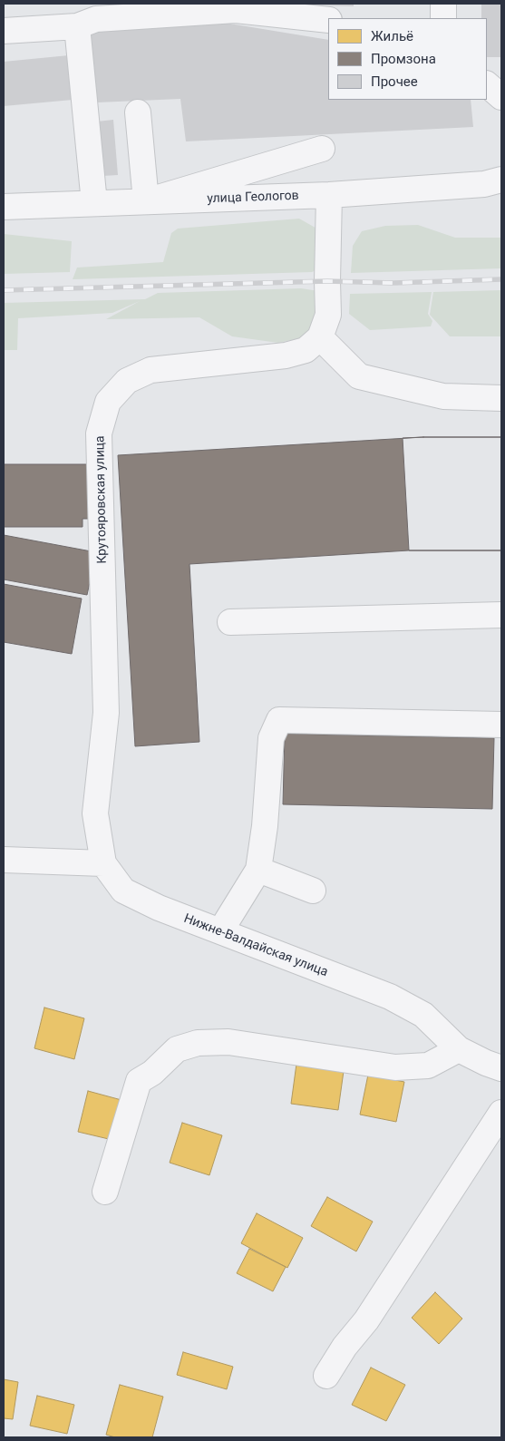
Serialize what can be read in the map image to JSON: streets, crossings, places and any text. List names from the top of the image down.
{
  "streets": {
    "street": ["улица Геологов", "Крутояровская улица", "Нижне-Валдайская улица"]
  },
  "crossings": [
    ["Крутояровская улица", "Нижне-Валдайская улица"]
  ],
  "legend": ["Жильё", "Промзона", "Прочее"]
}
